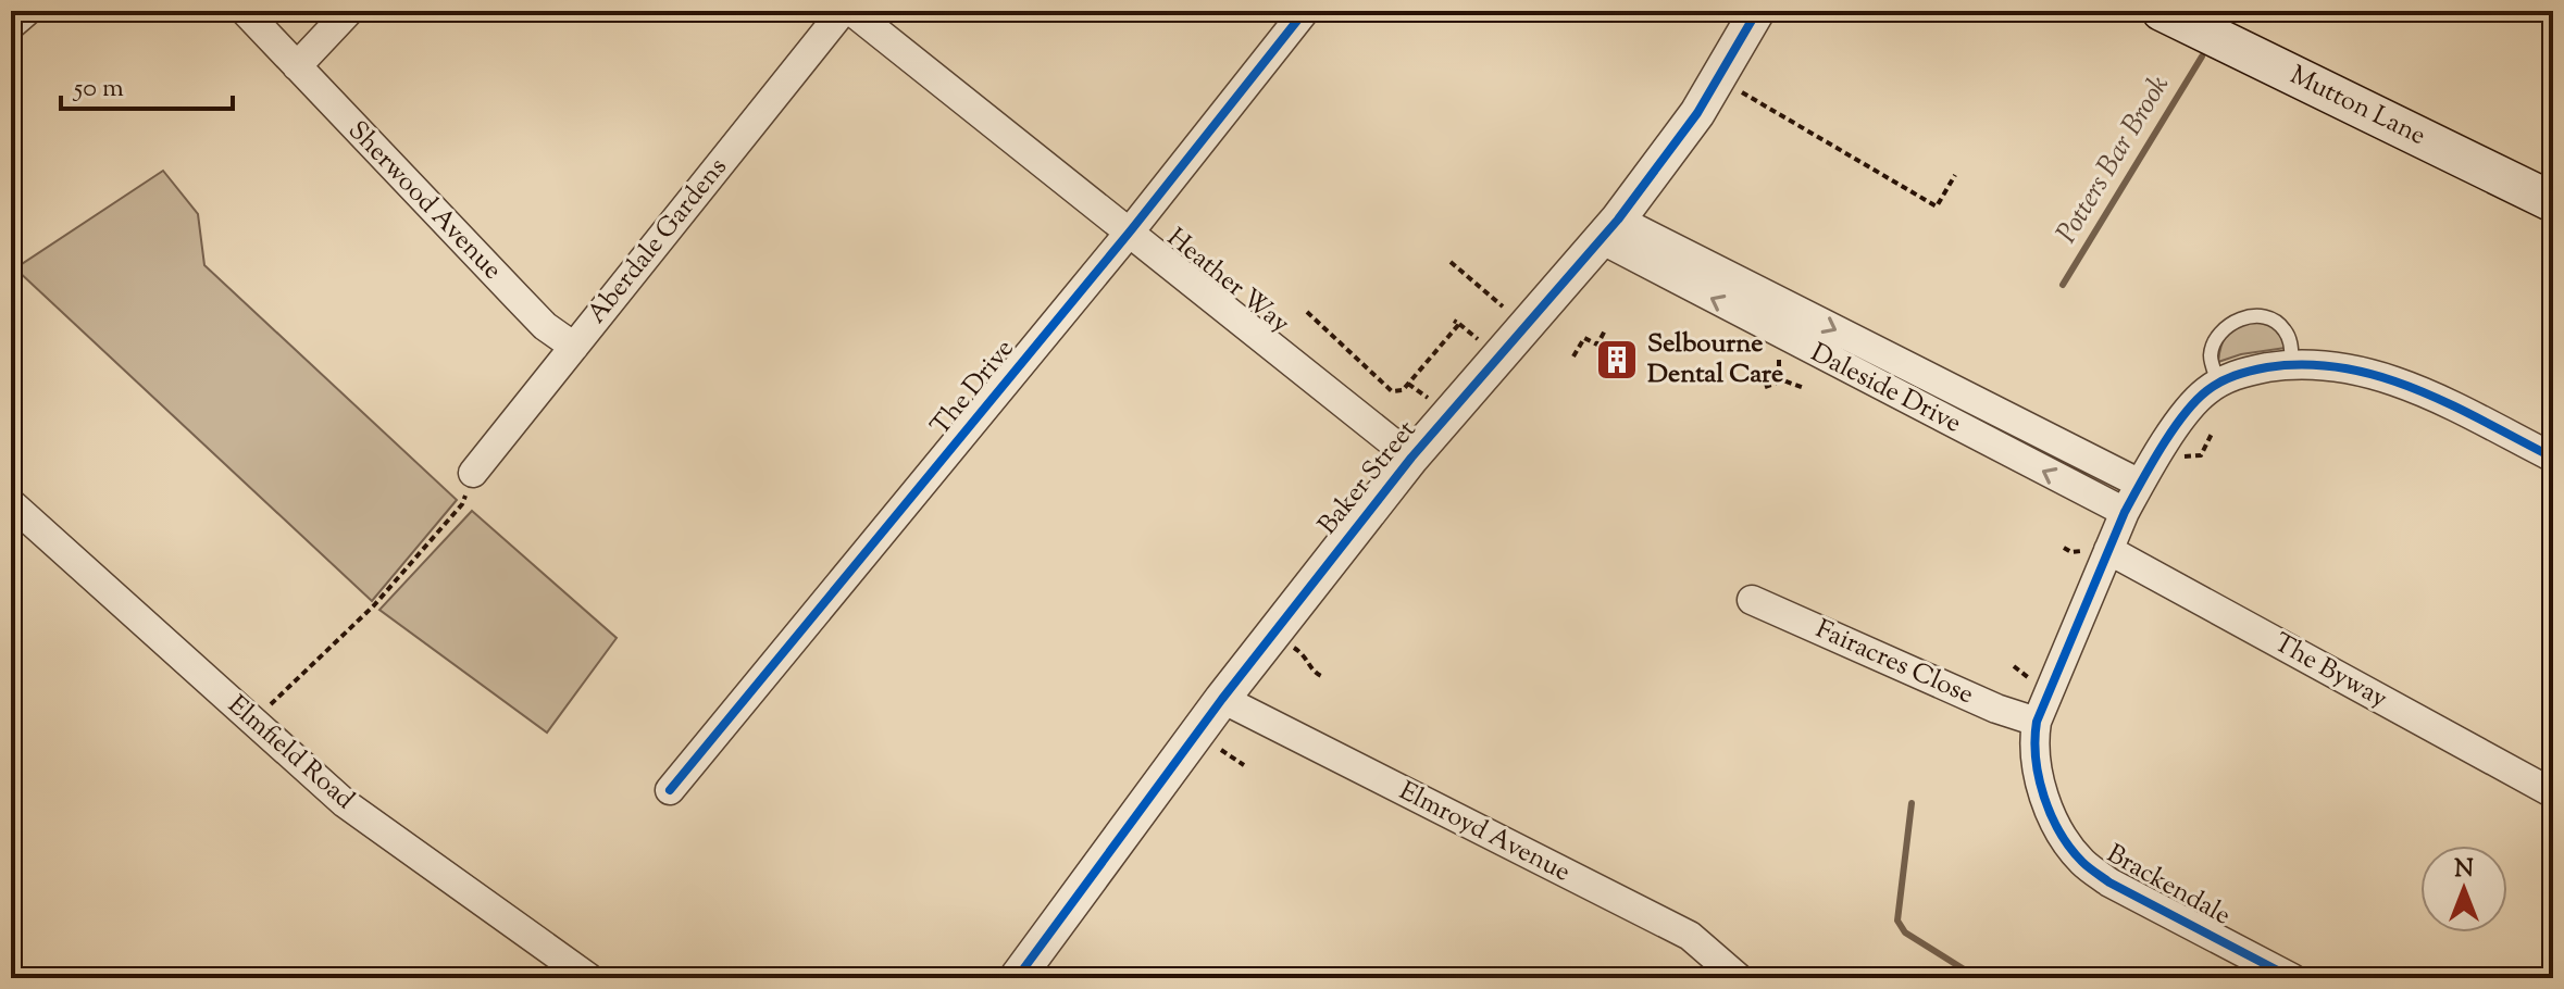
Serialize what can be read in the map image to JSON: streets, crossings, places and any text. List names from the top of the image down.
{
  "streets": {
    "main road": ["Mutton Lane"],
    "street": [
      "Sherwood Avenue",
      "Aberdale Gardens",
      "Heather Way",
      "The Drive",
      "Daleside Drive",
      "Baker Street",
      "Fairacres Close",
      "The Byway",
      "Elmfield Road",
      "Elmroyd Avenue",
      "Brackendale"
    ]
  },
  "crossings": [
    ["Sherwood Avenue", "Aberdale Gardens"],
    ["Heather Way", "The Drive"],
    ["Heather Way", "Baker Street"],
    ["Daleside Drive", "Baker Street"],
    ["Daleside Drive", "Brackendale"],
    ["Baker Street", "Elmroyd Avenue"],
    ["Fairacres Close", "Brackendale"],
    ["The Byway", "Brackendale"]
  ],
  "water": ["Potters Bar Brook"],
  "places": {
    "building": ["Selbourne Dental Care"]
  },
  "scale_bar": "50 m",
  "north": "top"
}
